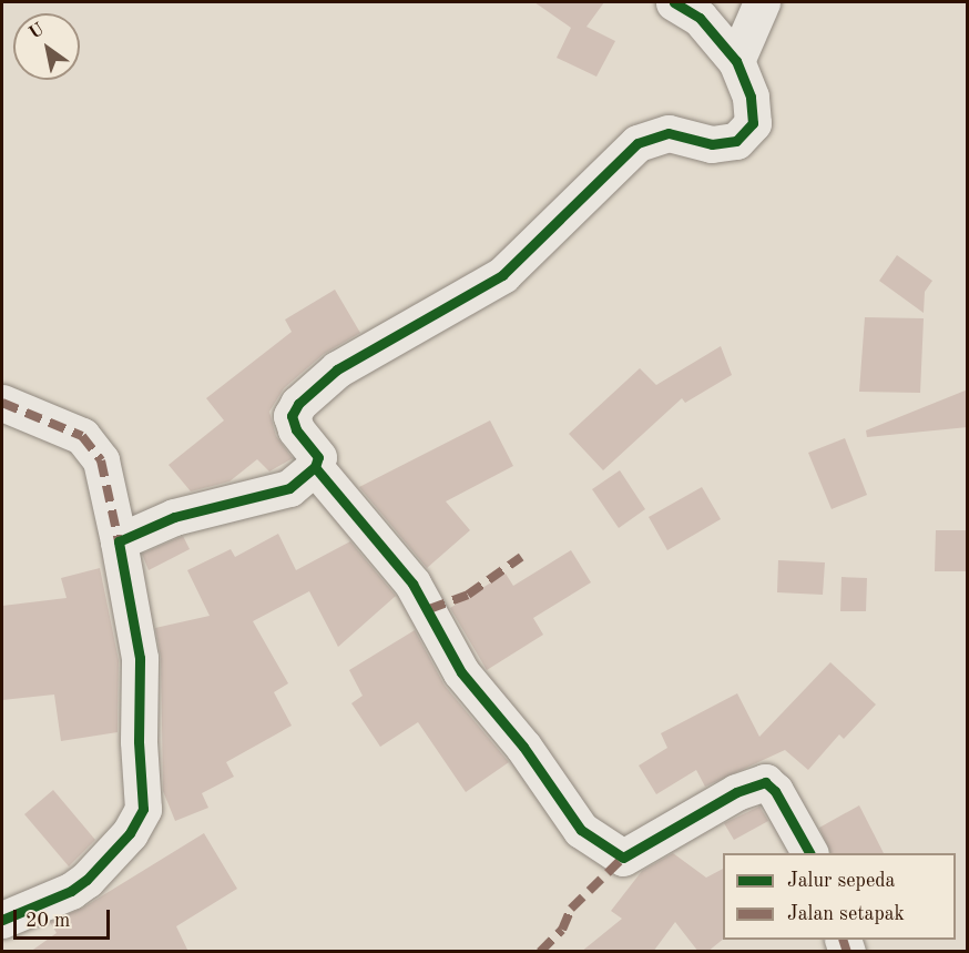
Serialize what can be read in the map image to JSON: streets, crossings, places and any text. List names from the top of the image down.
{
  "legend": ["Jalur sepeda", "Jalan setapak"],
  "scale_bar": "20 m",
  "north": "top left"
}
